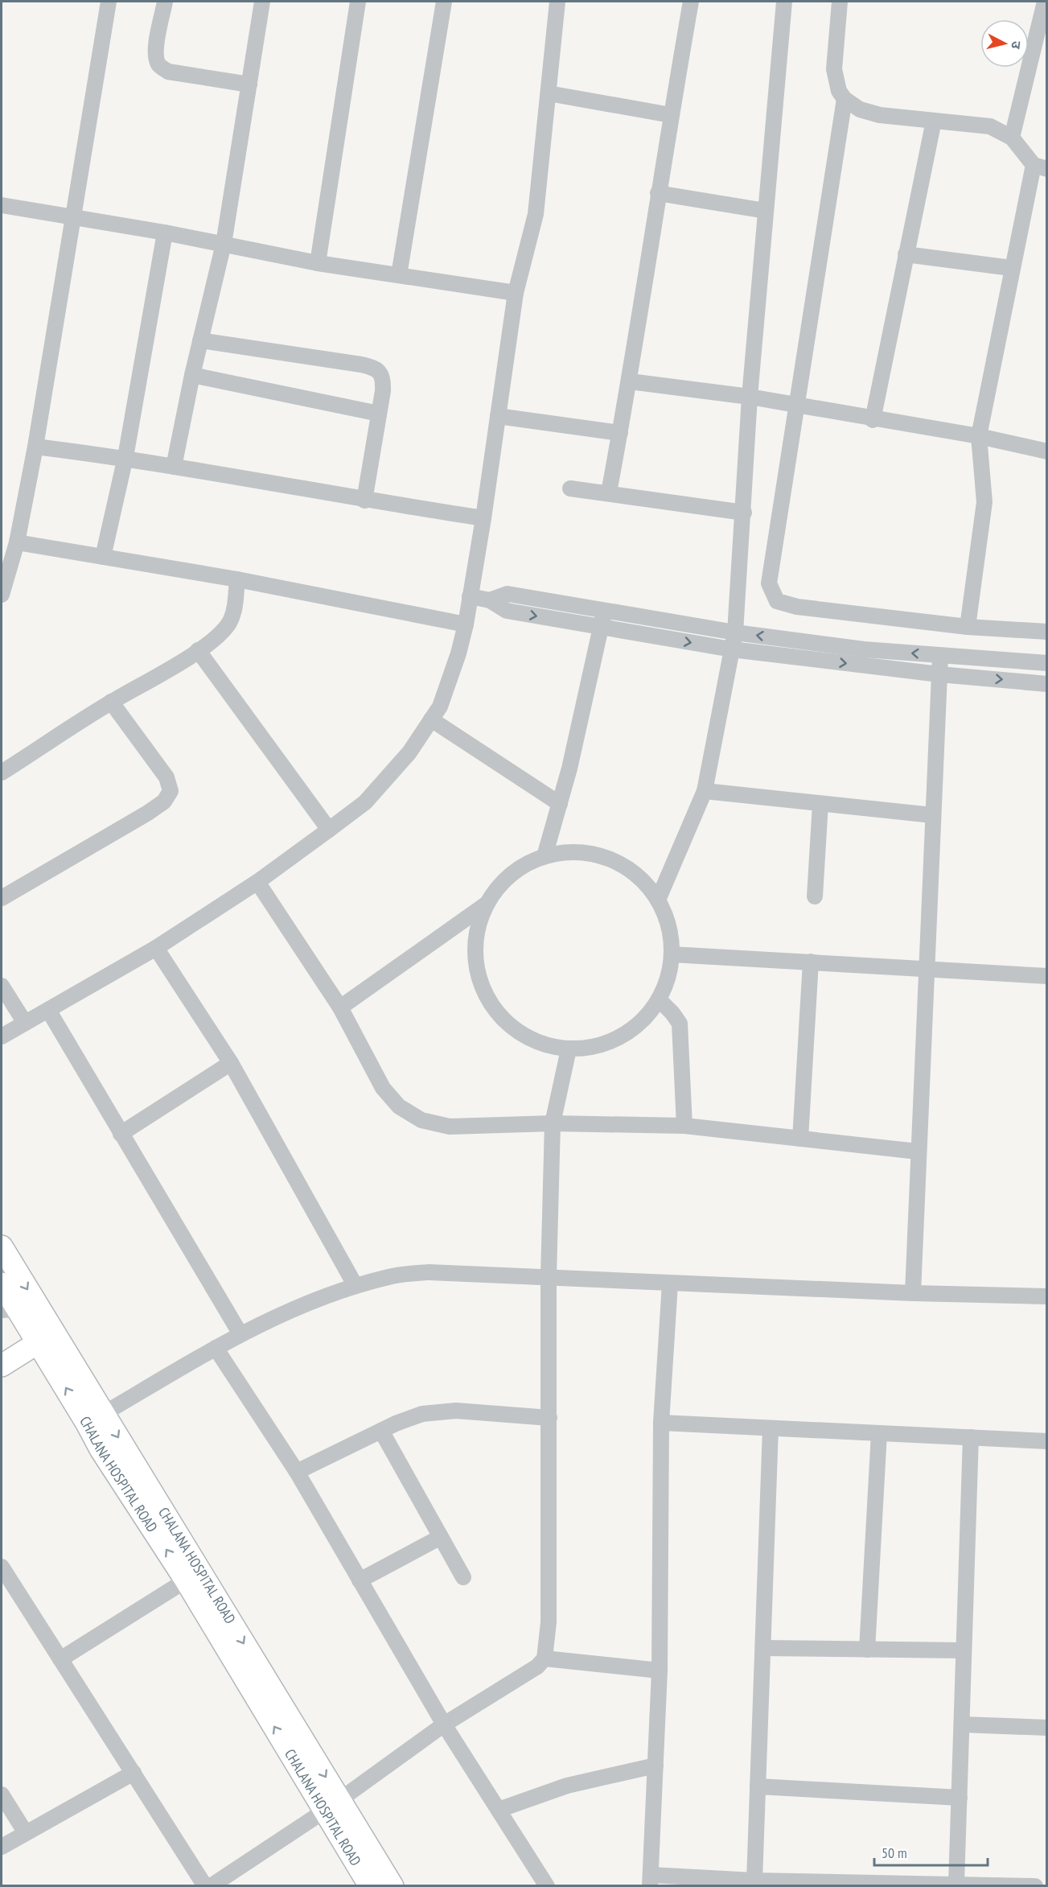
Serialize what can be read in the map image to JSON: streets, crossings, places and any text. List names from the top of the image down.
{
  "streets": {
    "street": ["CHALANA HOSPITAL ROAD"]
  },
  "scale_bar": "50 m",
  "north": "right"
}
